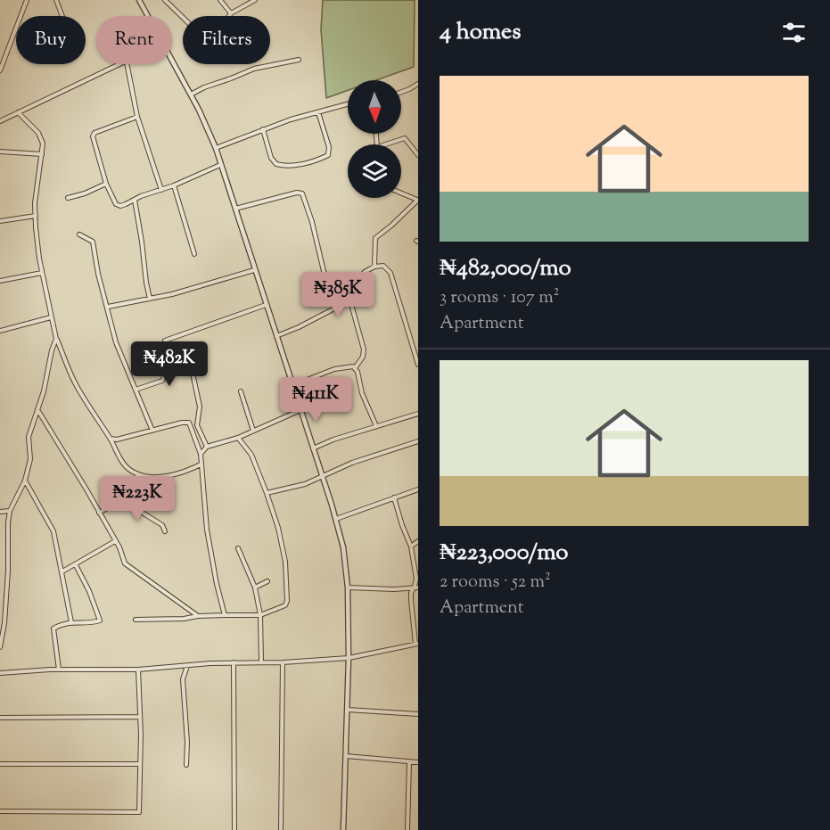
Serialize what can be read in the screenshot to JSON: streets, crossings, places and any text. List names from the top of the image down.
{
  "north": "bottom",
  "page": {
    "heading": "4 homes",
    "chip": ["Buy", "Rent", "Filters"],
    "list": [
      {
        "name": "₦482,000/mo",
        "note": "3 rooms · 107 m² · Apartment"
      },
      {
        "name": "₦223,000/mo",
        "note": "2 rooms · 52 m² · Apartment"
      }
    ],
    "price": [
      "₦385K",
      "₦482K",
      "₦411K",
      "₦223K"
    ]
  }
}
